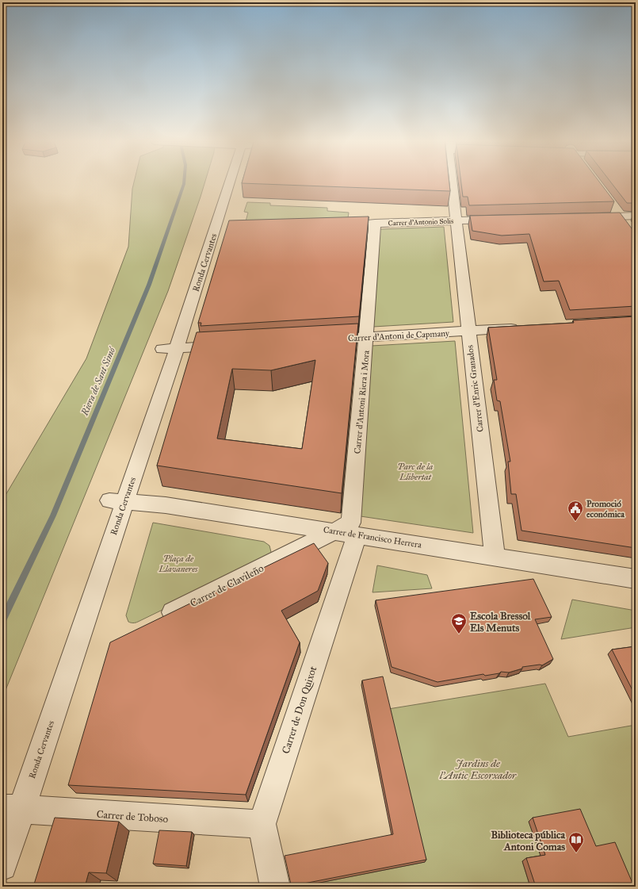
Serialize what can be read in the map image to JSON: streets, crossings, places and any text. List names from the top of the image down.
{
  "streets": {
    "street": [
      "Carrer d'Antonio Solis",
      "Ronda Cervantes",
      "Carrer d'Antoni de Capmany",
      "Carrer d'Enric Granados",
      "Carrer d'Antoni Riera i Mora",
      "Carrer de Francisco Herrera",
      "Carrer de Clavileño",
      "Carrer de Don Quixot",
      "Carrer de Toboso"
    ]
  },
  "crossings": [
    ["Carrer d'Antonio Solis", "Carrer d'Enric Granados"],
    ["Carrer d'Antonio Solis", "Carrer d'Antoni Riera i Mora"],
    ["Ronda Cervantes", "Carrer de Francisco Herrera"],
    ["Ronda Cervantes", "Carrer de Toboso"],
    ["Carrer d'Antoni de Capmany", "Carrer d'Enric Granados"],
    ["Carrer d'Antoni de Capmany", "Carrer d'Antoni Riera i Mora"],
    ["Carrer d'Enric Granados", "Carrer de Francisco Herrera"],
    ["Carrer d'Antoni Riera i Mora", "Carrer de Francisco Herrera"],
    ["Carrer d'Antoni Riera i Mora", "Carrer de Clavileño"],
    ["Carrer de Francisco Herrera", "Carrer de Clavileño"],
    ["Carrer de Francisco Herrera", "Carrer de Don Quixot"],
    ["Carrer de Don Quixot", "Carrer de Toboso"]
  ],
  "water": ["Riera de Sant Simó"],
  "parks": ["Parc de la Llibertat", "Plaça de Llavaneres", "Jardins de l'Antic Escorxador"],
  "places": {
    "public building": ["Promoció económica"],
    "school or university": ["Escola Bressol Els Menuts"],
    "library": ["Biblioteca pública Antoni Comas"]
  }
}
